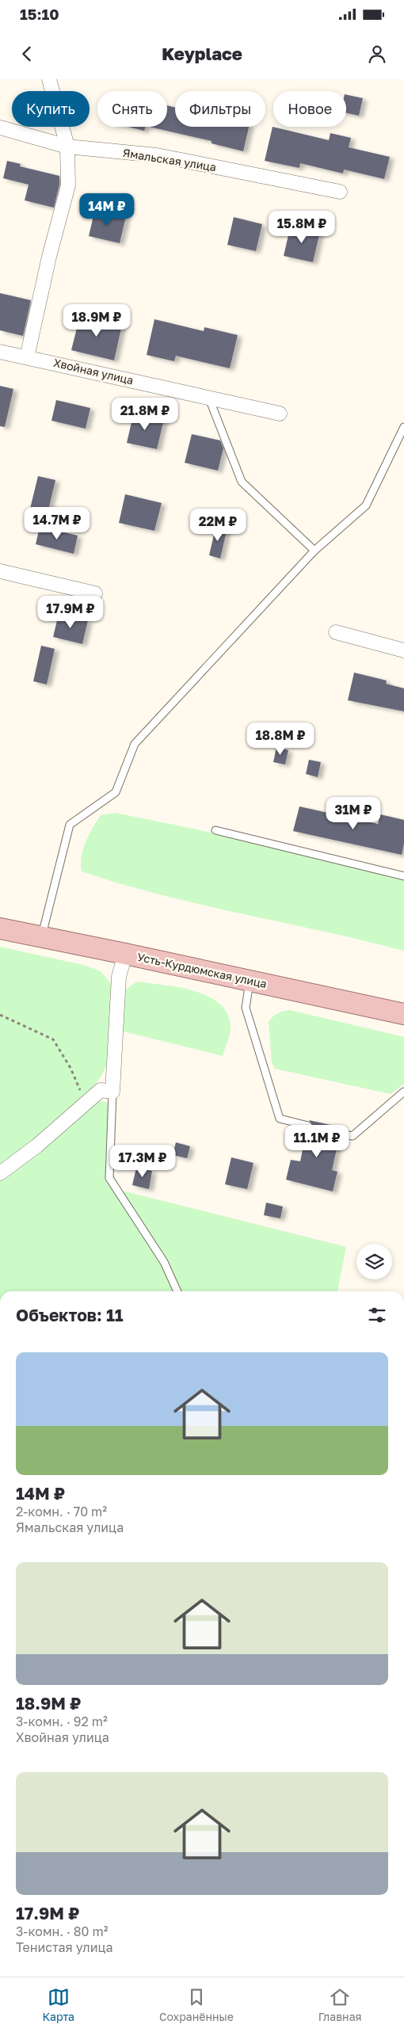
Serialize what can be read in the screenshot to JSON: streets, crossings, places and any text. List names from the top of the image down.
{
  "streets": {
    "main road": ["Усть-Курдюмская улица"],
    "street": ["Ямальская улица", "Хвойная улица"]
  },
  "page": {
    "status": "15:10",
    "header": "Keyplace",
    "chip": [
      "Купить",
      "Снять",
      "Фильтры",
      "Новое"
    ],
    "price": [
      "14M ₽",
      "15.8M ₽",
      "18.9M ₽",
      "21.8M ₽",
      "14.7M ₽",
      "22M ₽",
      "17.9M ₽",
      "18.8M ₽",
      "31M ₽",
      "11.1M ₽",
      "17.3M ₽"
    ],
    "heading": "Объектов: 11",
    "list": [
      {
        "name": "14M ₽",
        "note": "2-комн. · 70 m² · Ямальская улица"
      },
      {
        "name": "18.9M ₽",
        "note": "3-комн. · 92 m² · Хвойная улица"
      },
      {
        "name": "17.9M ₽",
        "note": "3-комн. · 80 m² · Тенистая улица"
      }
    ],
    "tabs": ["Карта", "Сохранённые", "Главная"]
  }
}
